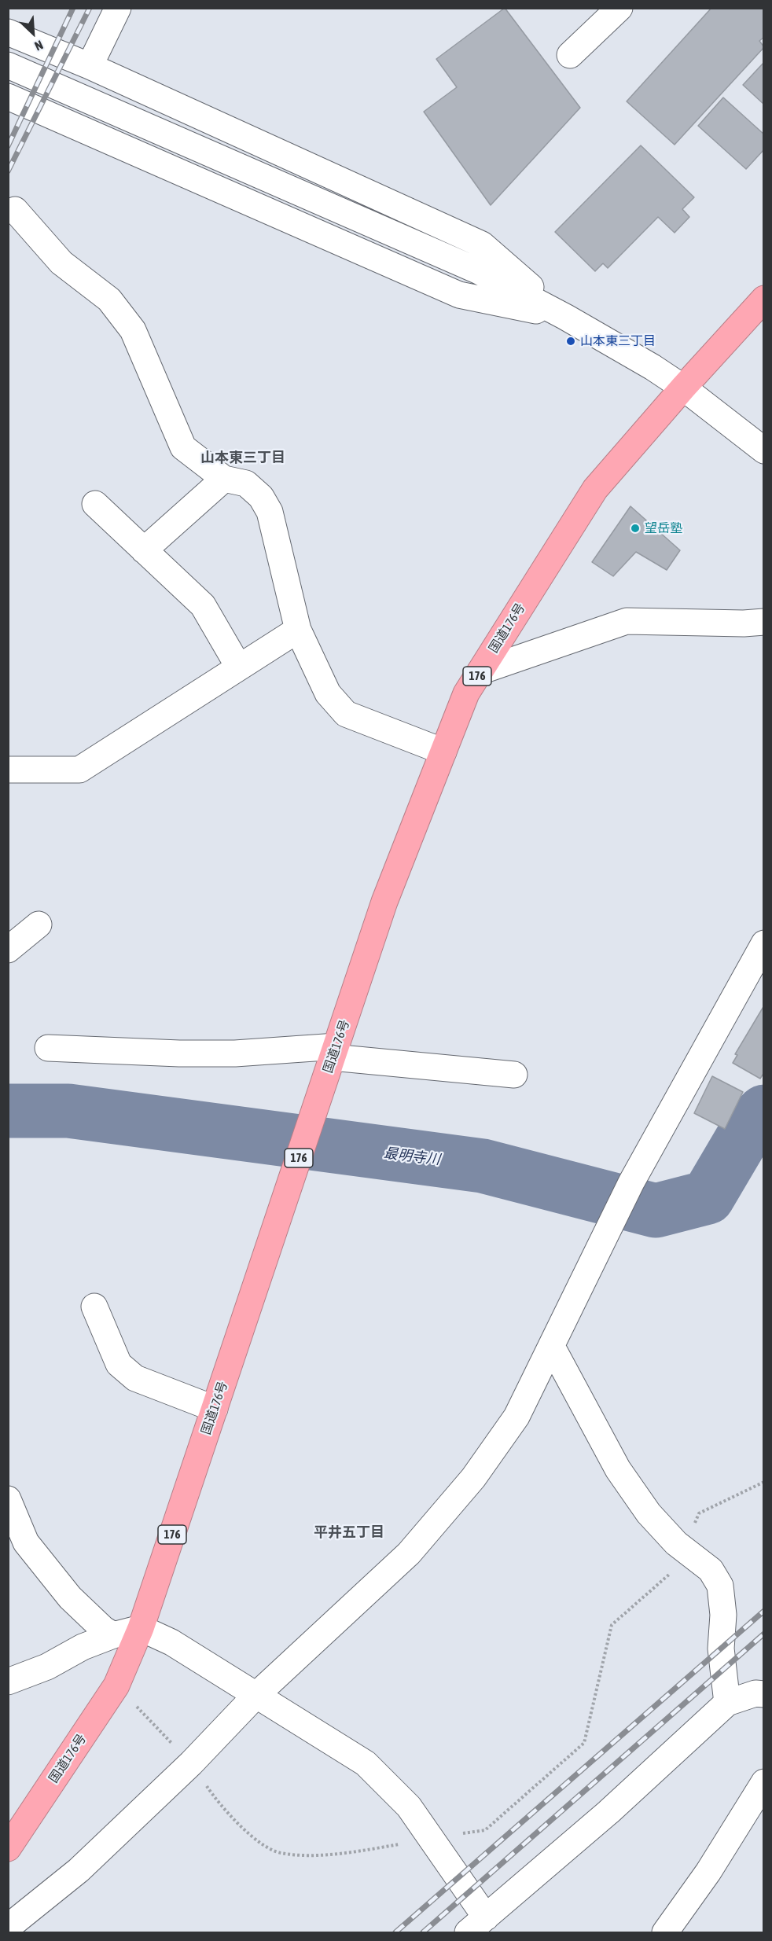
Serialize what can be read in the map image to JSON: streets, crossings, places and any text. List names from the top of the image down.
{
  "streets": {
    "highway": ["国道176号", "176"]
  },
  "districts": ["山本東三丁目", "平井五丁目"],
  "water": ["最明寺川"],
  "places": ["山本東三丁目", "望岳塾"],
  "north": "bottom right"
}
